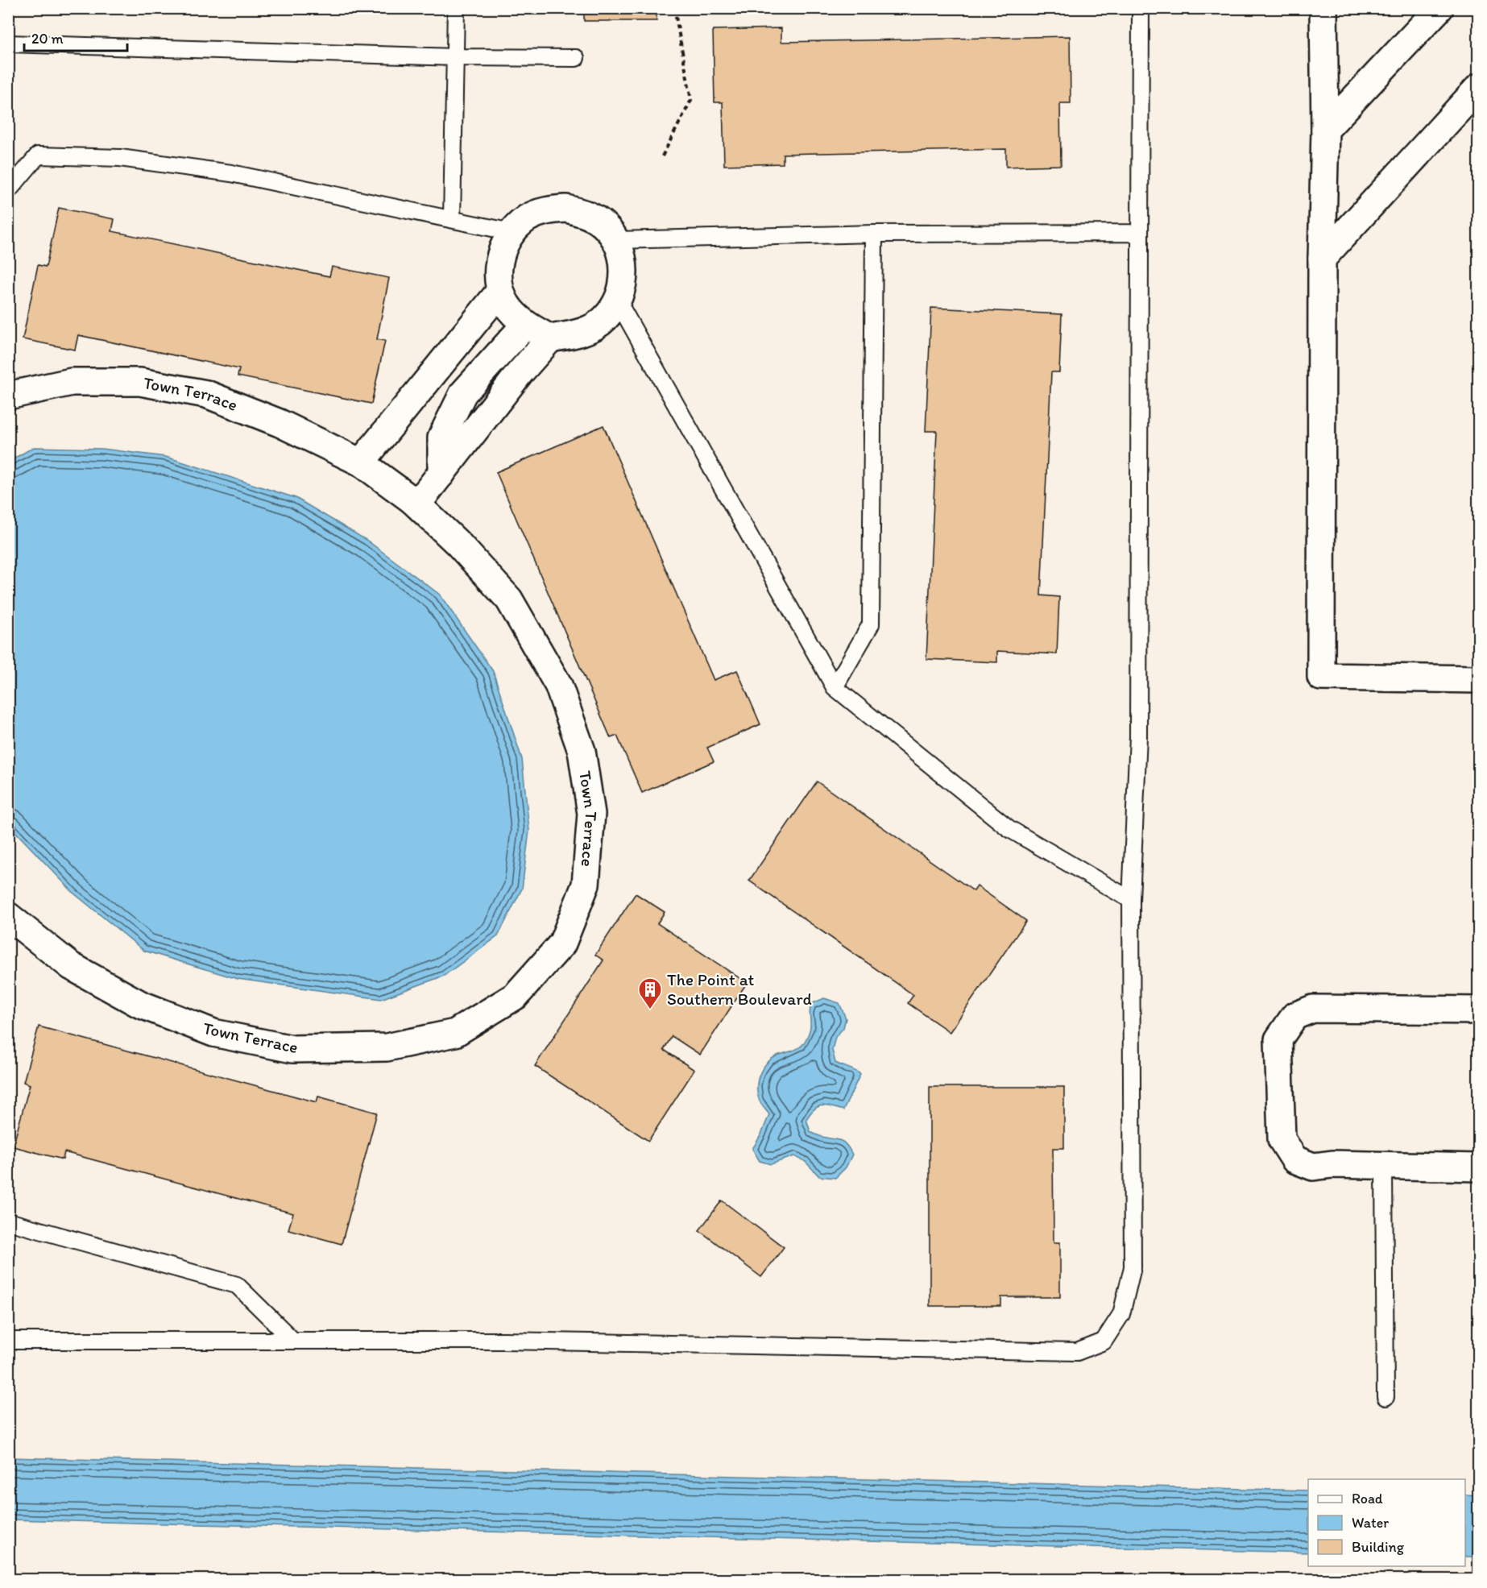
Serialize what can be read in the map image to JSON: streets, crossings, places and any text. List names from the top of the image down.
{
  "streets": {
    "street": ["Town Terrace"]
  },
  "places": {
    "building": ["The Point at Southern Boulevard"]
  },
  "legend": ["Road", "Water", "Building"],
  "scale_bar": "20 m"
}
